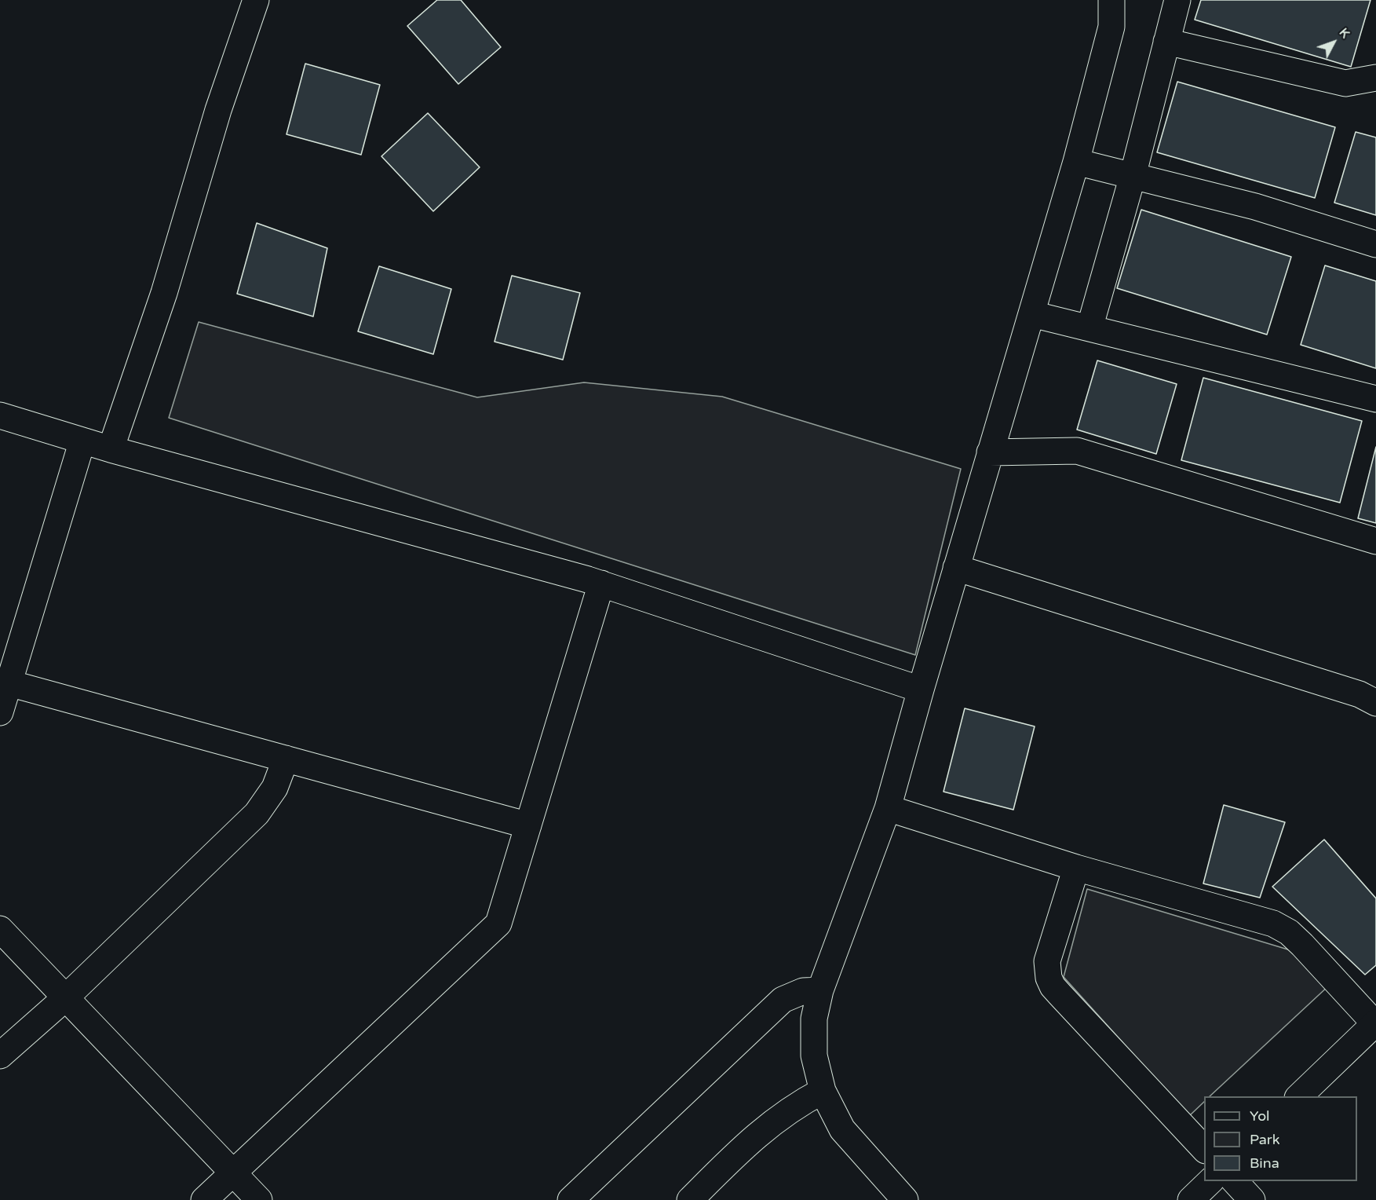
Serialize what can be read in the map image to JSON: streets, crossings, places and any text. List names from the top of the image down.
{
  "legend": ["Yol", "Park", "Bina"],
  "north": "top right"
}
